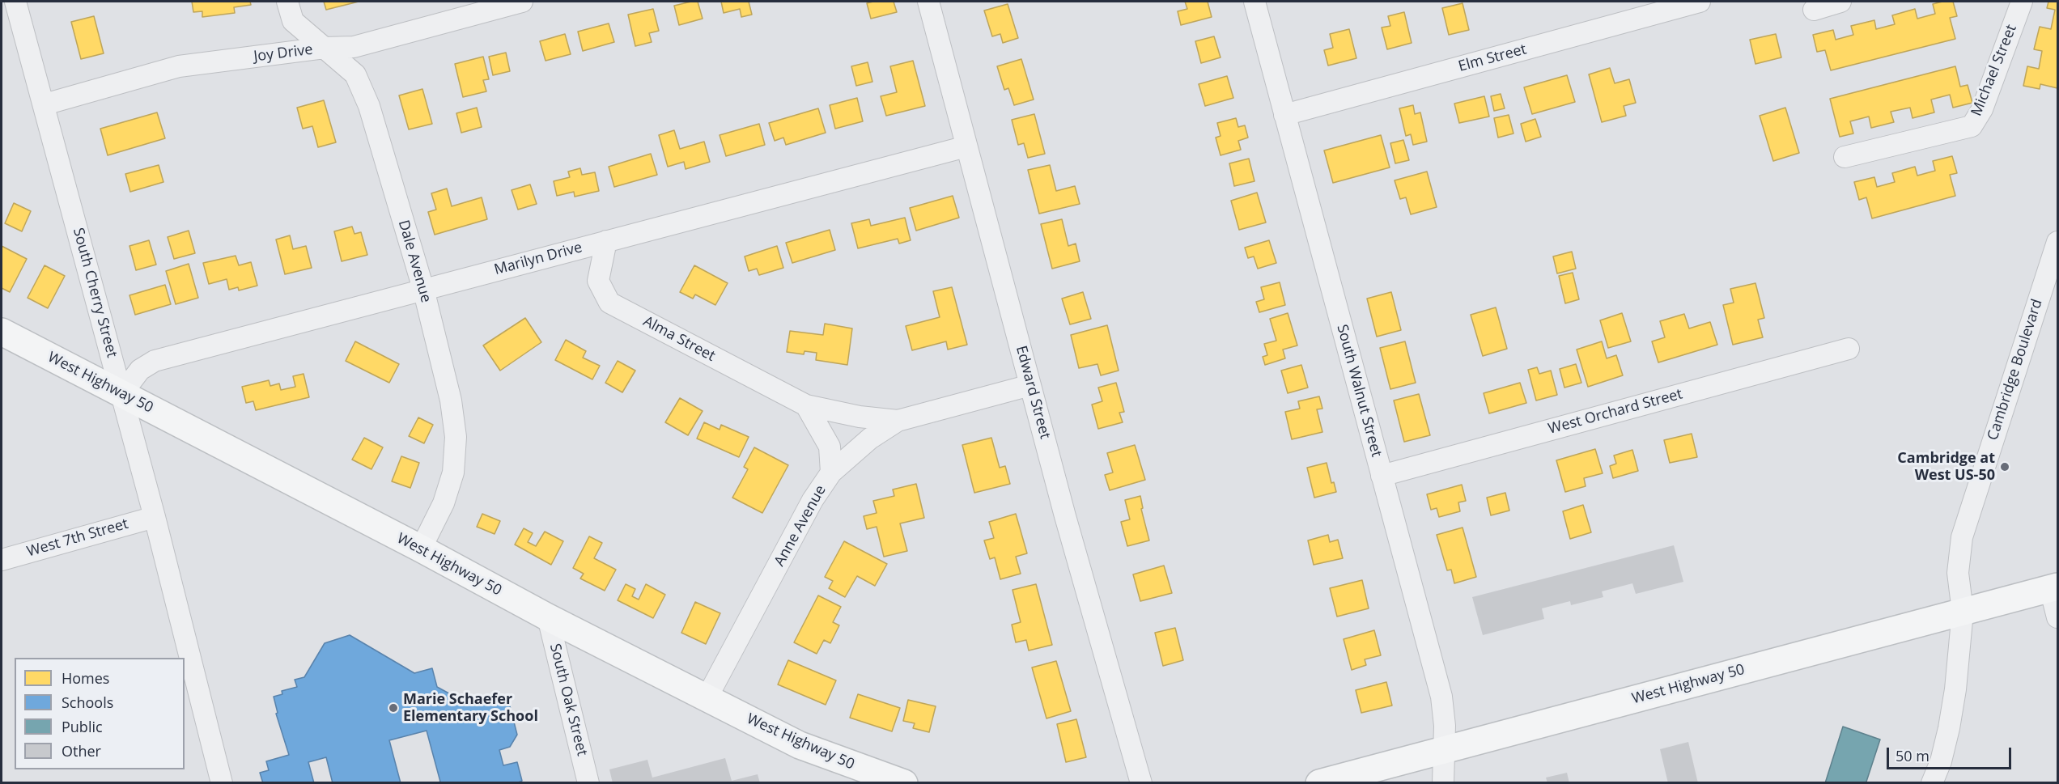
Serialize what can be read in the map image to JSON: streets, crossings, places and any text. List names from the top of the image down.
{
  "streets": {
    "main road": ["West Highway 50"],
    "street": [
      "Joy Drive",
      "Elm Street",
      "Michael Street",
      "Marilyn Drive",
      "Dale Avenue",
      "South Cherry Street",
      "Alma Street",
      "Cambridge Boulevard",
      "South Walnut Street",
      "Edward Street",
      "West Orchard Street",
      "Anne Avenue",
      "West 7th Street",
      "South Oak Street"
    ]
  },
  "crossings": [
    ["Joy Drive", "Dale Avenue"],
    ["Joy Drive", "South Cherry Street"],
    ["Elm Street", "South Walnut Street"],
    ["Marilyn Drive", "Dale Avenue"],
    ["Marilyn Drive", "South Cherry Street"],
    ["Marilyn Drive", "Alma Street"],
    ["Marilyn Drive", "West Highway 50"],
    ["Marilyn Drive", "Edward Street"],
    ["Dale Avenue", "West Highway 50"],
    ["South Cherry Street", "West Highway 50"],
    ["South Cherry Street", "West 7th Street"],
    ["Alma Street", "Anne Avenue"],
    ["Cambridge Boulevard", "West Highway 50"],
    ["West Highway 50", "South Walnut Street"],
    ["West Highway 50", "Anne Avenue"],
    ["West Highway 50", "South Oak Street"],
    ["South Walnut Street", "West Orchard Street"],
    ["Edward Street", "Anne Avenue"]
  ],
  "places": ["Cambridge at West US-50", "Marie Schaefer Elementary School"],
  "legend": [
    "Homes",
    "Schools",
    "Public",
    "Other"
  ],
  "scale_bar": "50 m"
}
